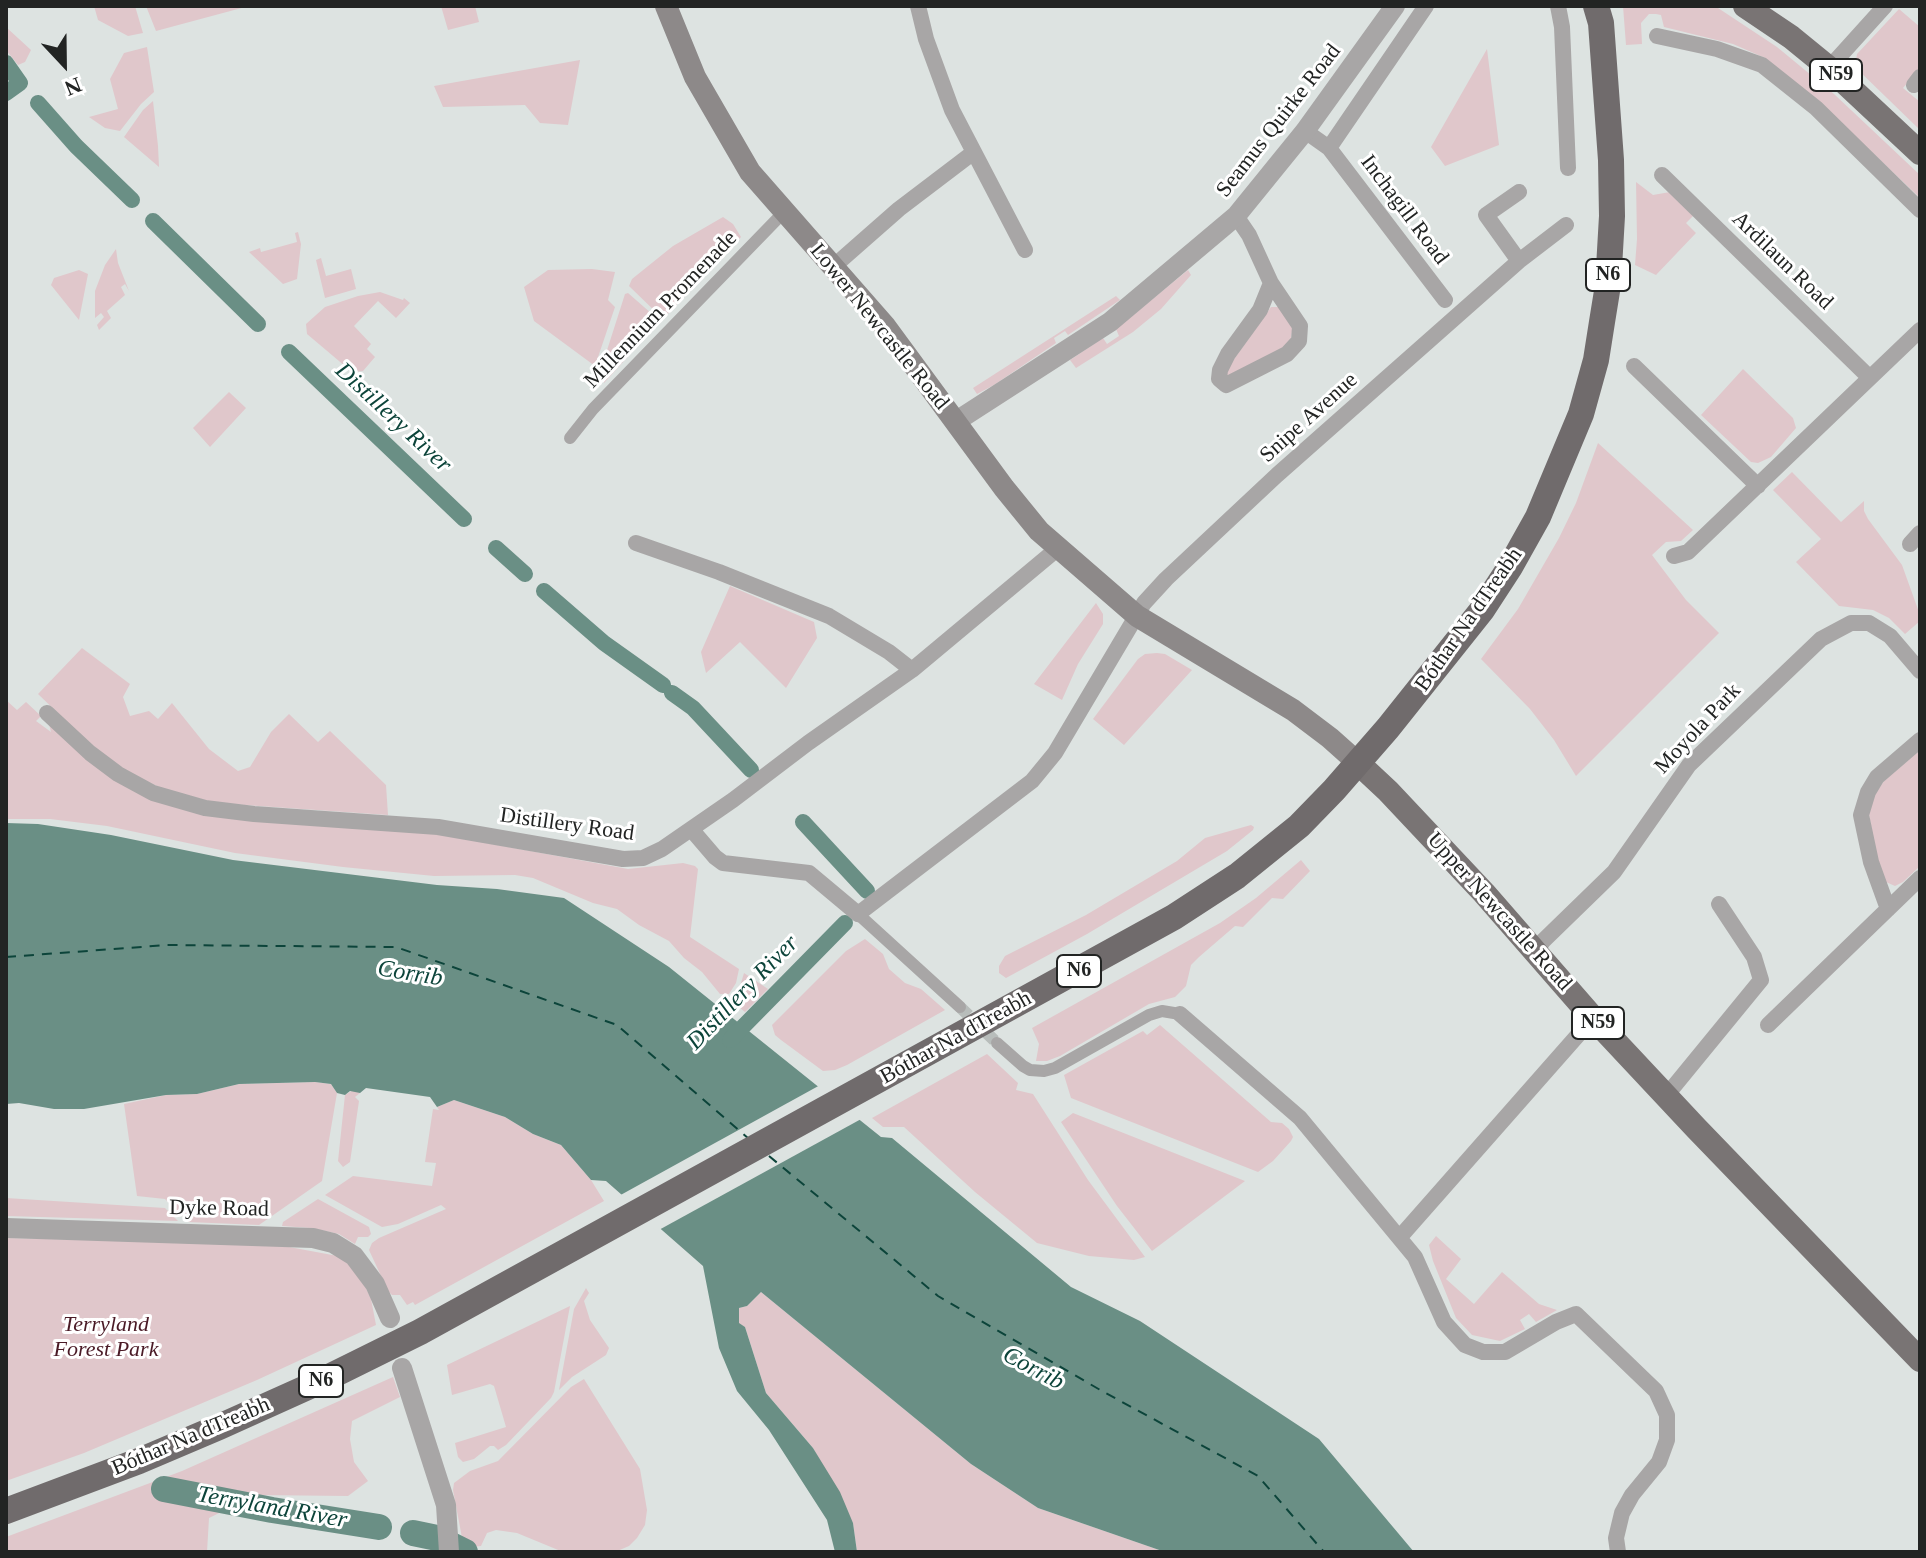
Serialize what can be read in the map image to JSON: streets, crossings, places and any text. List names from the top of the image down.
{
  "streets": {
    "highway": ["N6", "Bóthar Na dTreabh"],
    "main road": ["N59", "Lower Newcastle Road", "Upper Newcastle Road"],
    "street": [
      "Seamus Quirke Road",
      "Inchagill Road",
      "Ardilaun Road",
      "Millennium Promenade",
      "Snipe Avenue",
      "Moyola Park",
      "Distillery Road",
      "Dyke Road"
    ]
  },
  "crossings": [
    ["Seamus Quirke Road", "Inchagill Road"],
    ["Seamus Quirke Road", "Lower Newcastle Road"],
    ["Millennium Promenade", "Lower Newcastle Road"],
    ["Lower Newcastle Road", "Snipe Avenue"],
    ["Lower Newcastle Road", "Distillery Road"],
    ["Lower Newcastle Road", "Upper Newcastle Road"],
    ["Snipe Avenue", "Upper Newcastle Road"],
    ["Bóthar Na dTreabh", "Upper Newcastle Road"],
    ["Moyola Park", "Upper Newcastle Road"]
  ],
  "water": ["Distillery River", "Corrib", "Terryland River"],
  "parks": ["Terryland Forest Park"],
  "north": "bottom"
}
